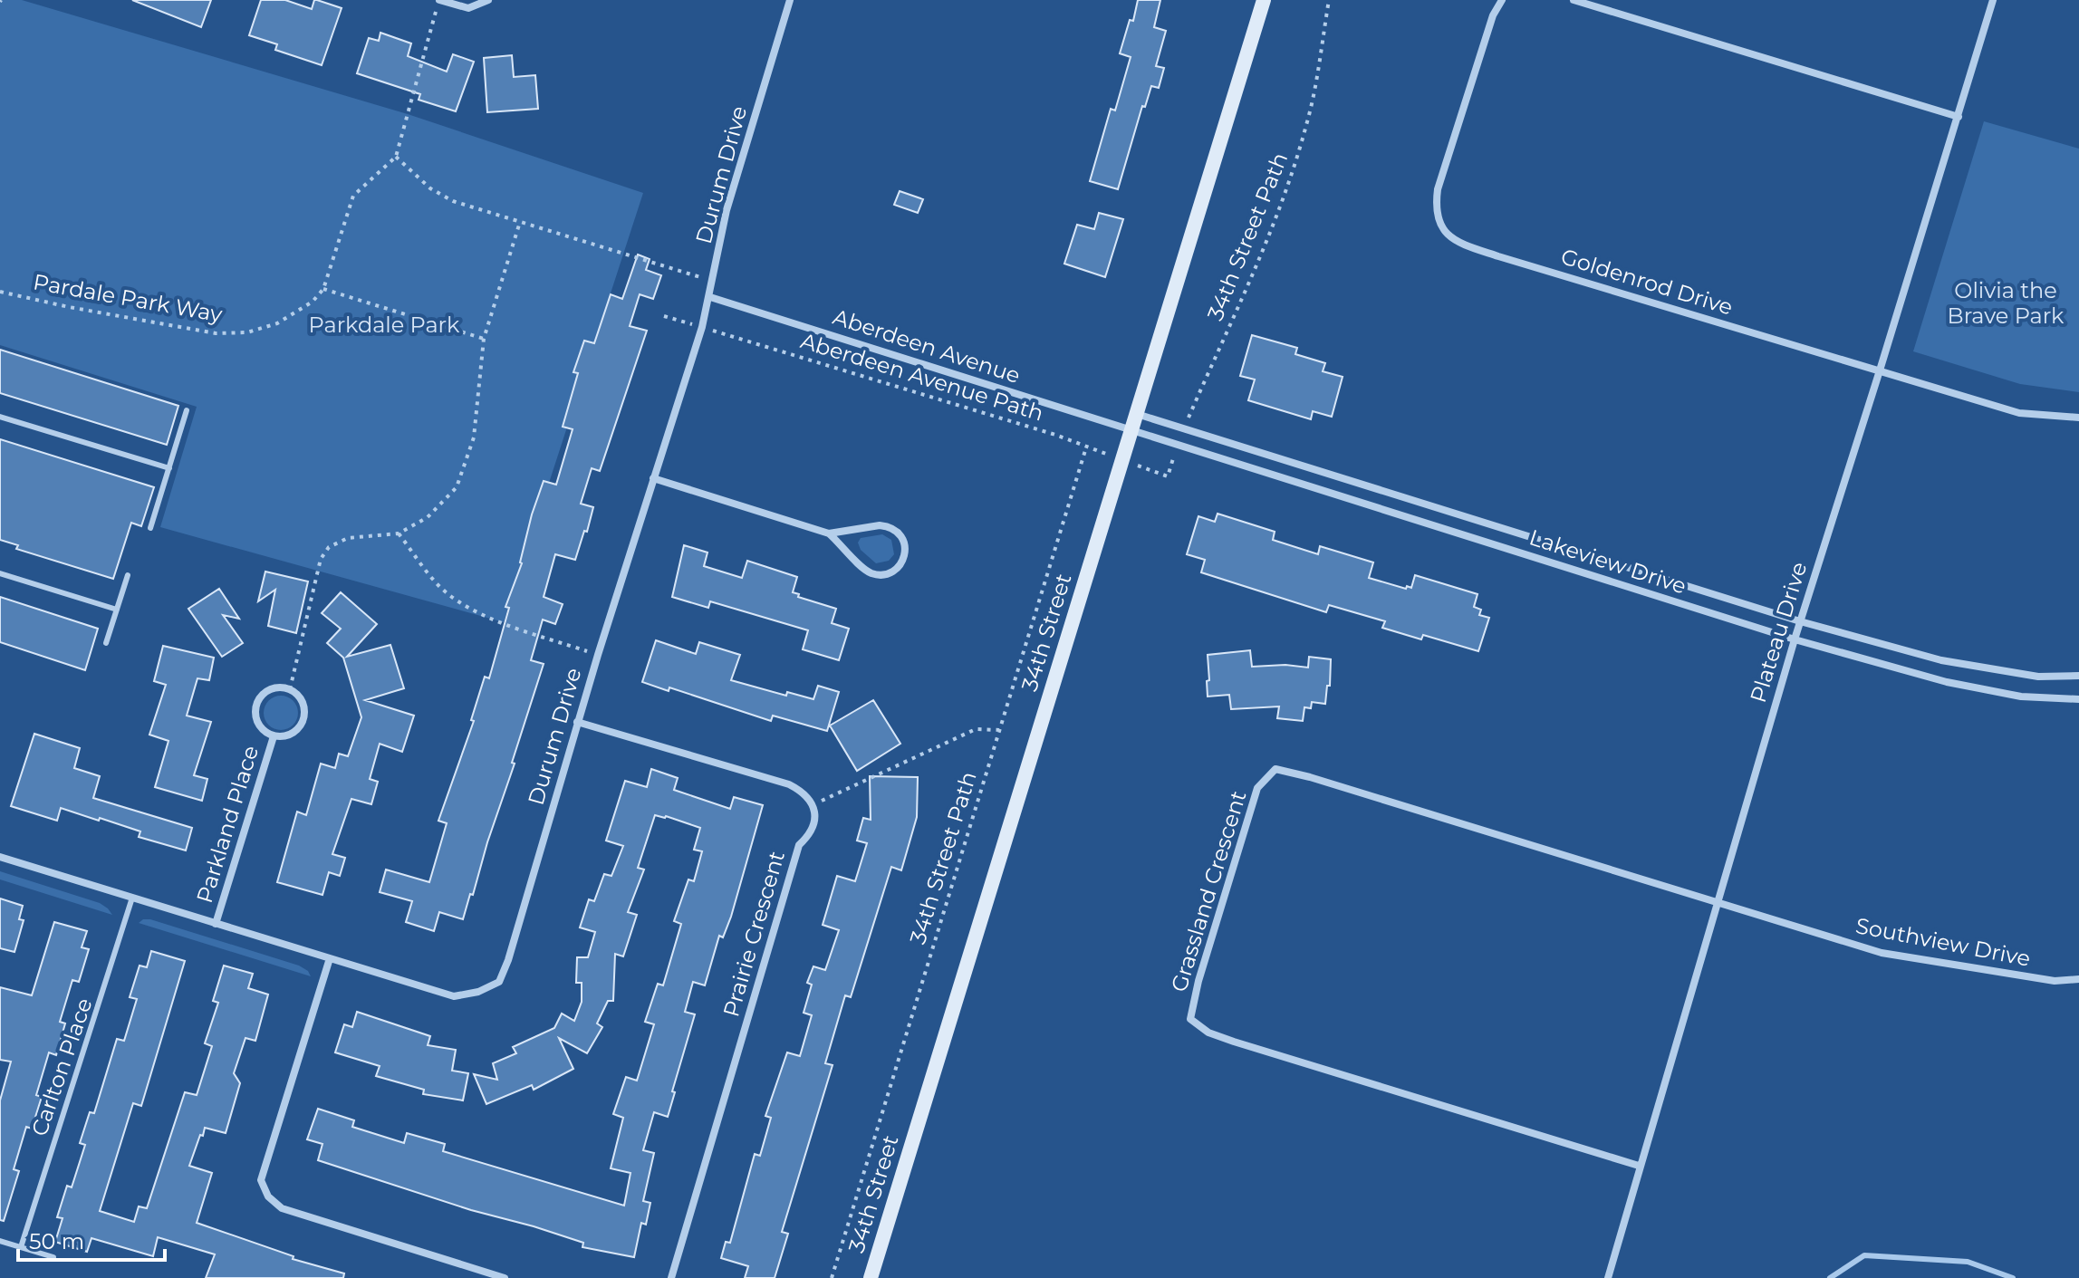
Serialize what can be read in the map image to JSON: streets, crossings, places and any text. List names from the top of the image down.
{
  "streets": {
    "street": [
      "Durum Drive",
      "Goldenrod Drive",
      "Aberdeen Avenue",
      "Lakeview Drive",
      "34th Street",
      "Plateau Drive",
      "Parkland Place",
      "Grassland Crescent",
      "Prairie Crescent",
      "Southview Drive"
    ],
    "lane": ["Carlton Place"],
    "path": ["34th Street Path", "Pardale Park Way", "Aberdeen Avenue Path"]
  },
  "crossings": [
    ["Durum Drive", "Aberdeen Avenue"],
    ["Durum Drive", "Aberdeen Avenue Path"],
    ["Durum Drive", "Parkland Place"],
    ["Durum Drive", "Prairie Crescent"],
    ["Durum Drive", "Carlton Place"],
    ["34th Street Path", "Aberdeen Avenue Path"],
    ["34th Street Path", "Lakeview Drive"],
    ["Goldenrod Drive", "Plateau Drive"],
    ["Aberdeen Avenue", "Lakeview Drive"],
    ["Aberdeen Avenue", "34th Street"],
    ["Aberdeen Avenue Path", "Lakeview Drive"],
    ["Aberdeen Avenue Path", "34th Street"],
    ["Lakeview Drive", "34th Street"],
    ["Lakeview Drive", "Plateau Drive"],
    ["Plateau Drive", "Grassland Crescent"],
    ["Plateau Drive", "Southview Drive"],
    ["Grassland Crescent", "Southview Drive"]
  ],
  "parks": ["Olivia the Brave Park", "Parkdale Park"],
  "scale_bar": "50 m"
}
